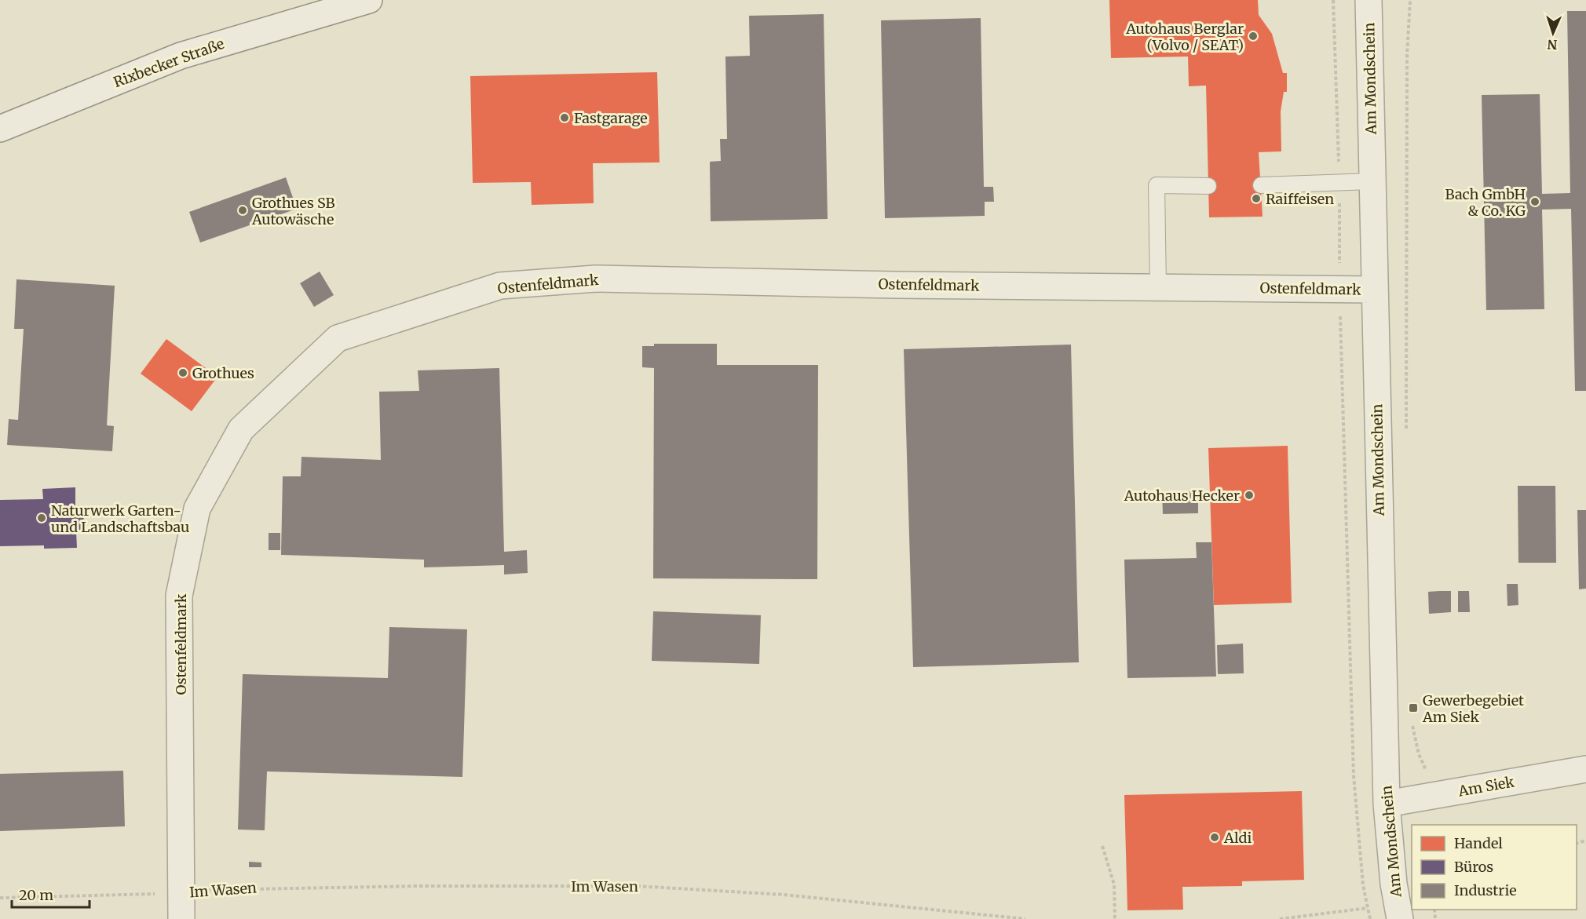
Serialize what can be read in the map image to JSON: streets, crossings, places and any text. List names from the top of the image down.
{
  "streets": {
    "street": [
      "Rixbecker Straße",
      "Am Mondschein",
      "Ostenfeldmark",
      "Am Siek"
    ],
    "path": ["Im Wasen"]
  },
  "crossings": [
    ["Am Mondschein", "Ostenfeldmark"],
    ["Am Mondschein", "Am Siek"],
    ["Ostenfeldmark", "Im Wasen"]
  ],
  "places": {
    "other": [
      "Autohaus Berglar (Volvo / SEAT)",
      "Fastgarage",
      "Raiffeisen",
      "Bach GmbH & Co. KG",
      "Grothues SB Autowäsche",
      "Grothues",
      "Autohaus Hecker",
      "Naturwerk Garten- und Landschaftsbau",
      "Aldi"
    ],
    "transit": ["Gewerbegebiet Am Siek"]
  },
  "legend": ["Handel", "Büros", "Industrie"],
  "scale_bar": "20 m",
  "north": "bottom"
}
